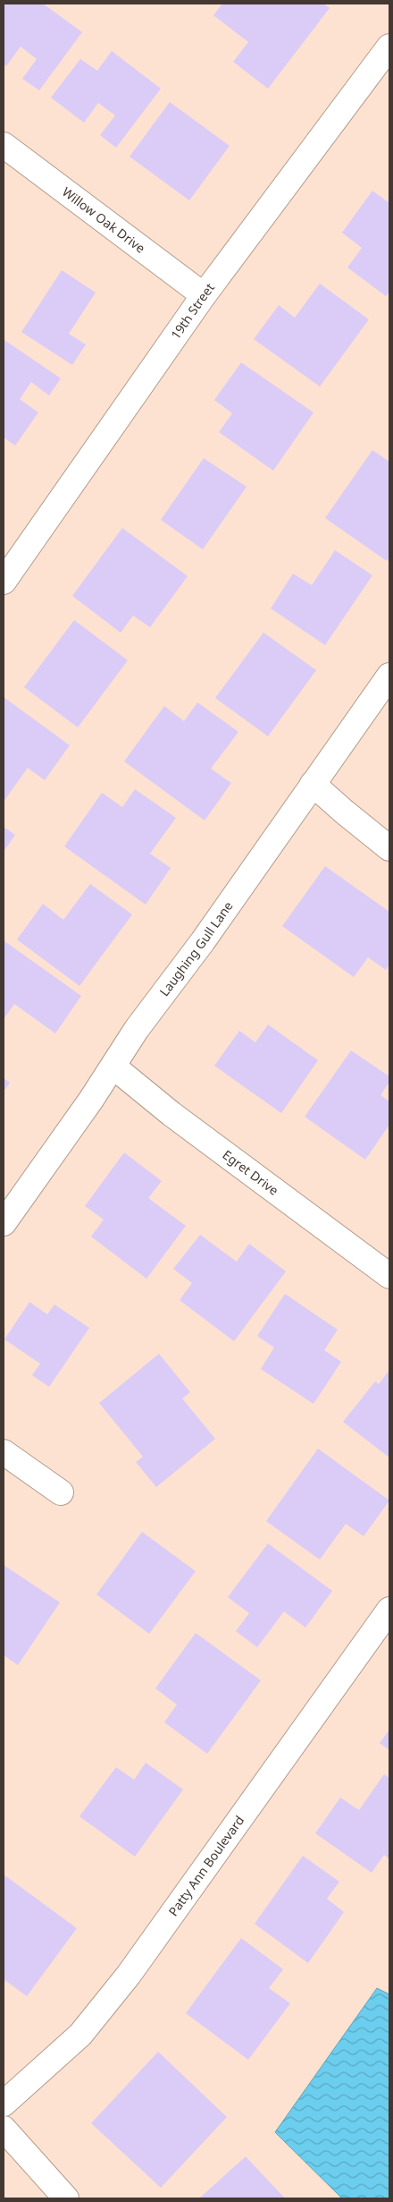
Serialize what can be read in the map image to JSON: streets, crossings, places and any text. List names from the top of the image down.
{
  "streets": {
    "street": [
      "Willow Oak Drive",
      "19th Street",
      "Laughing Gull Lane",
      "Egret Drive",
      "Patty Ann Boulevard"
    ]
  },
  "crossings": [
    ["Willow Oak Drive", "19th Street"],
    ["Laughing Gull Lane", "Egret Drive"]
  ]
}
